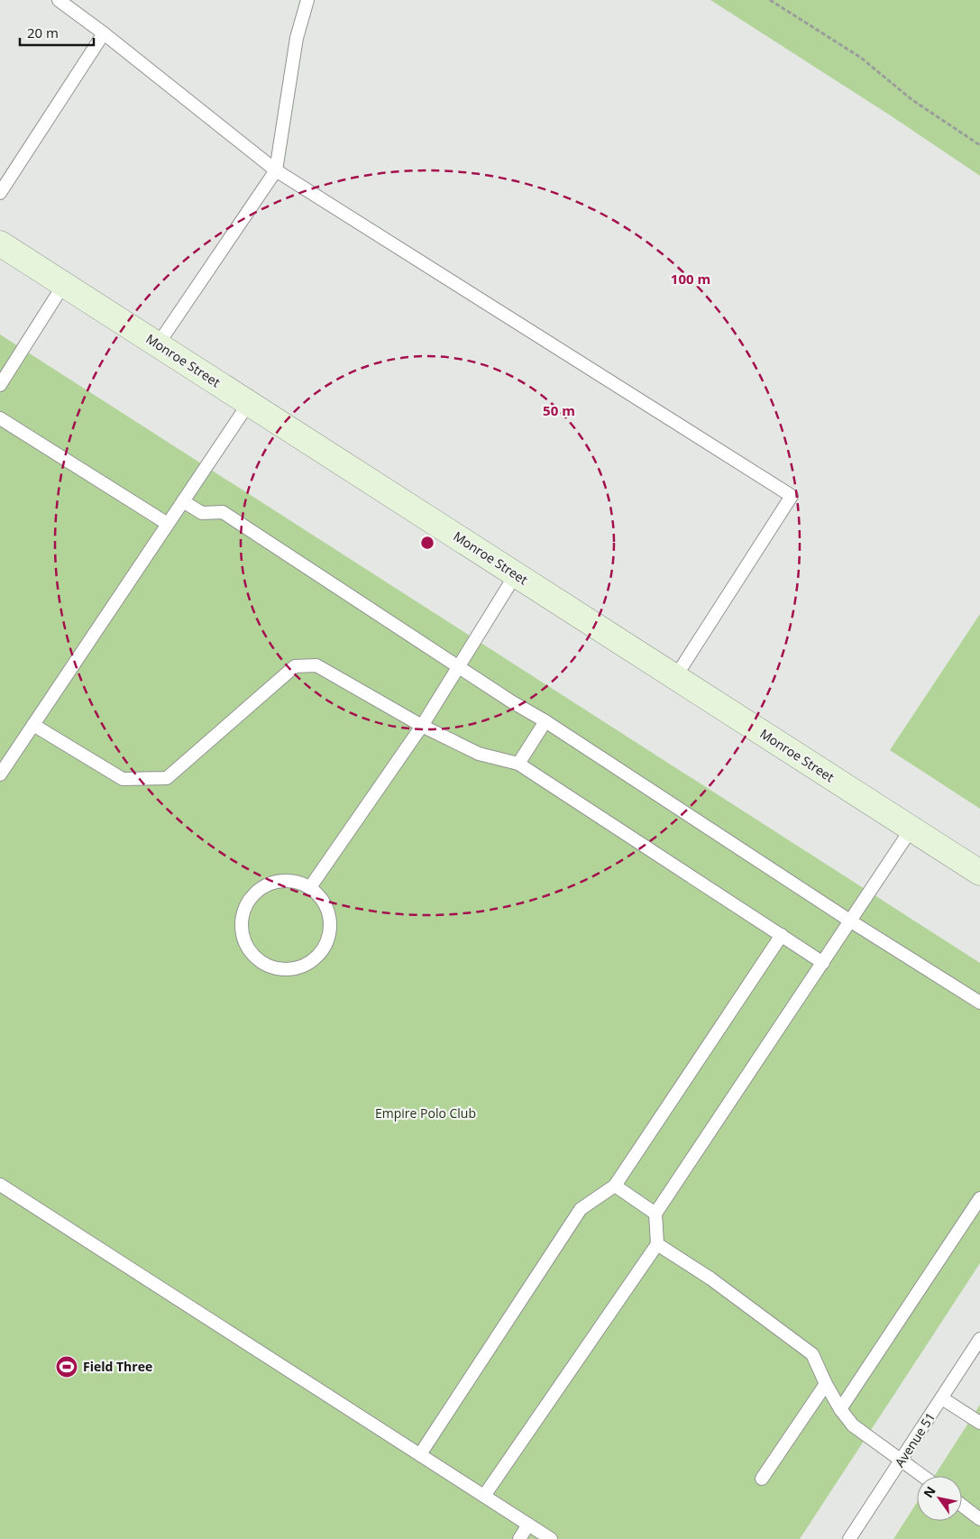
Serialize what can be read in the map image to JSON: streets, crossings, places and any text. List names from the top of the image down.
{
  "streets": {
    "main road": ["Monroe Street"],
    "lane": ["Avenue 51"]
  },
  "parks": ["Empire Polo Club"],
  "places": {
    "sports": ["Field Three"]
  },
  "scale_bar": "20 m",
  "north": "top left",
  "rings": ["100 m", "50 m"]
}
